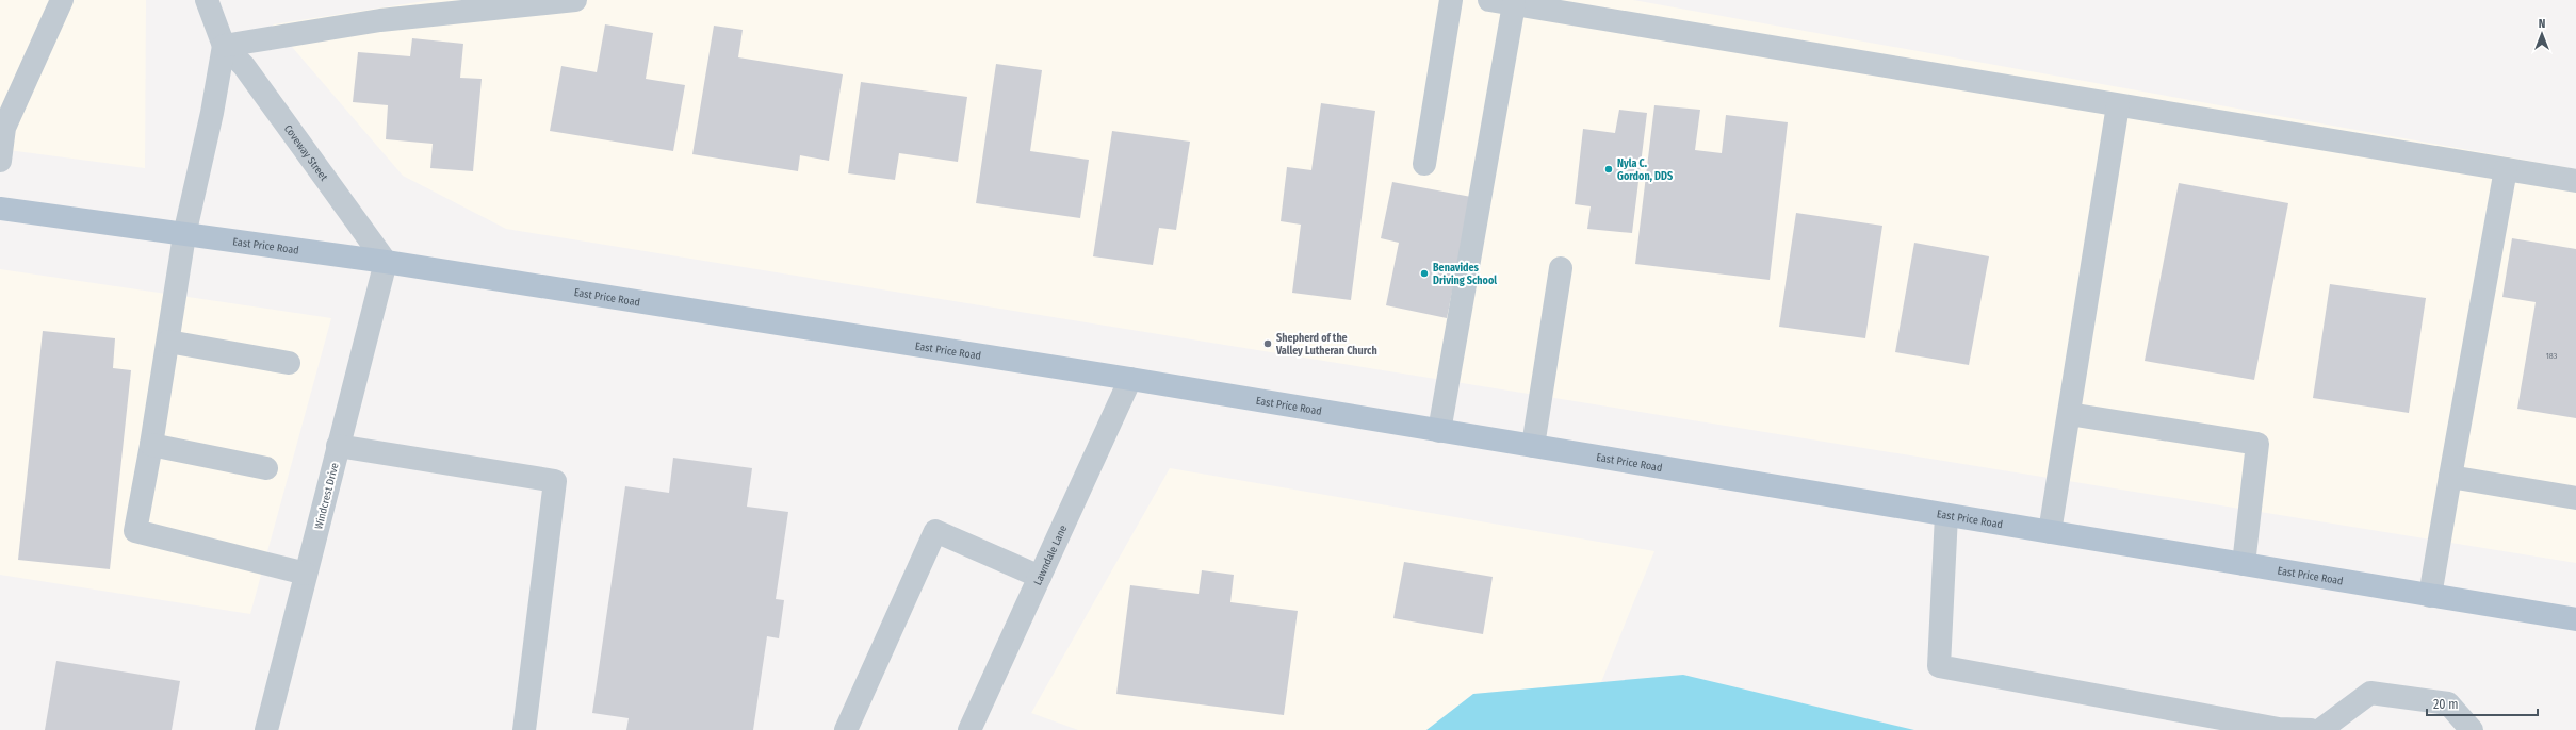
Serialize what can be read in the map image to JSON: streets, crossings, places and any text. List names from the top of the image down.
{
  "streets": {
    "main road": ["East Price Road"],
    "street": ["Coveway Street", "Windcrest Drive", "Lawndale Lane"]
  },
  "crossings": [
    ["Coveway Street", "East Price Road"],
    ["Coveway Street", "Windcrest Drive"],
    ["East Price Road", "Windcrest Drive"],
    ["East Price Road", "Lawndale Lane"]
  ],
  "places": ["Nyla C. Gordon, DDS", "Benavides Driving School", "Shepherd of the Valley Lutheran Church"],
  "house_numbers": ["183"],
  "scale_bar": "20 m",
  "north": "top"
}
